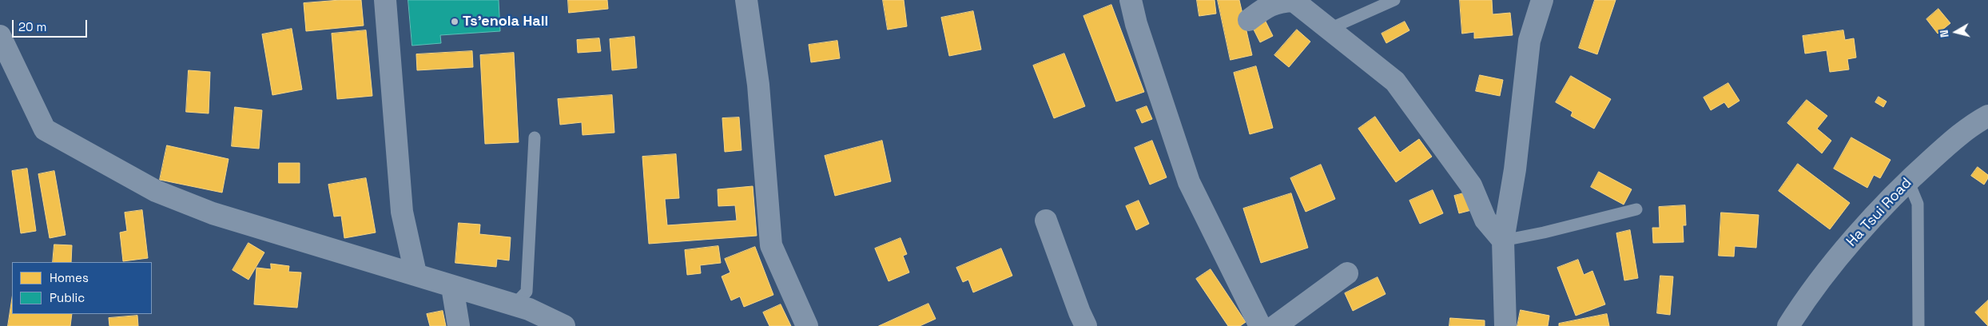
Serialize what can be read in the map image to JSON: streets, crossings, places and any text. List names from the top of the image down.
{
  "streets": {
    "street": ["Ha Tsui Road"]
  },
  "places": ["Ts'enola Hall"],
  "legend": ["Homes", "Public"],
  "scale_bar": "20 m",
  "north": "left"
}
